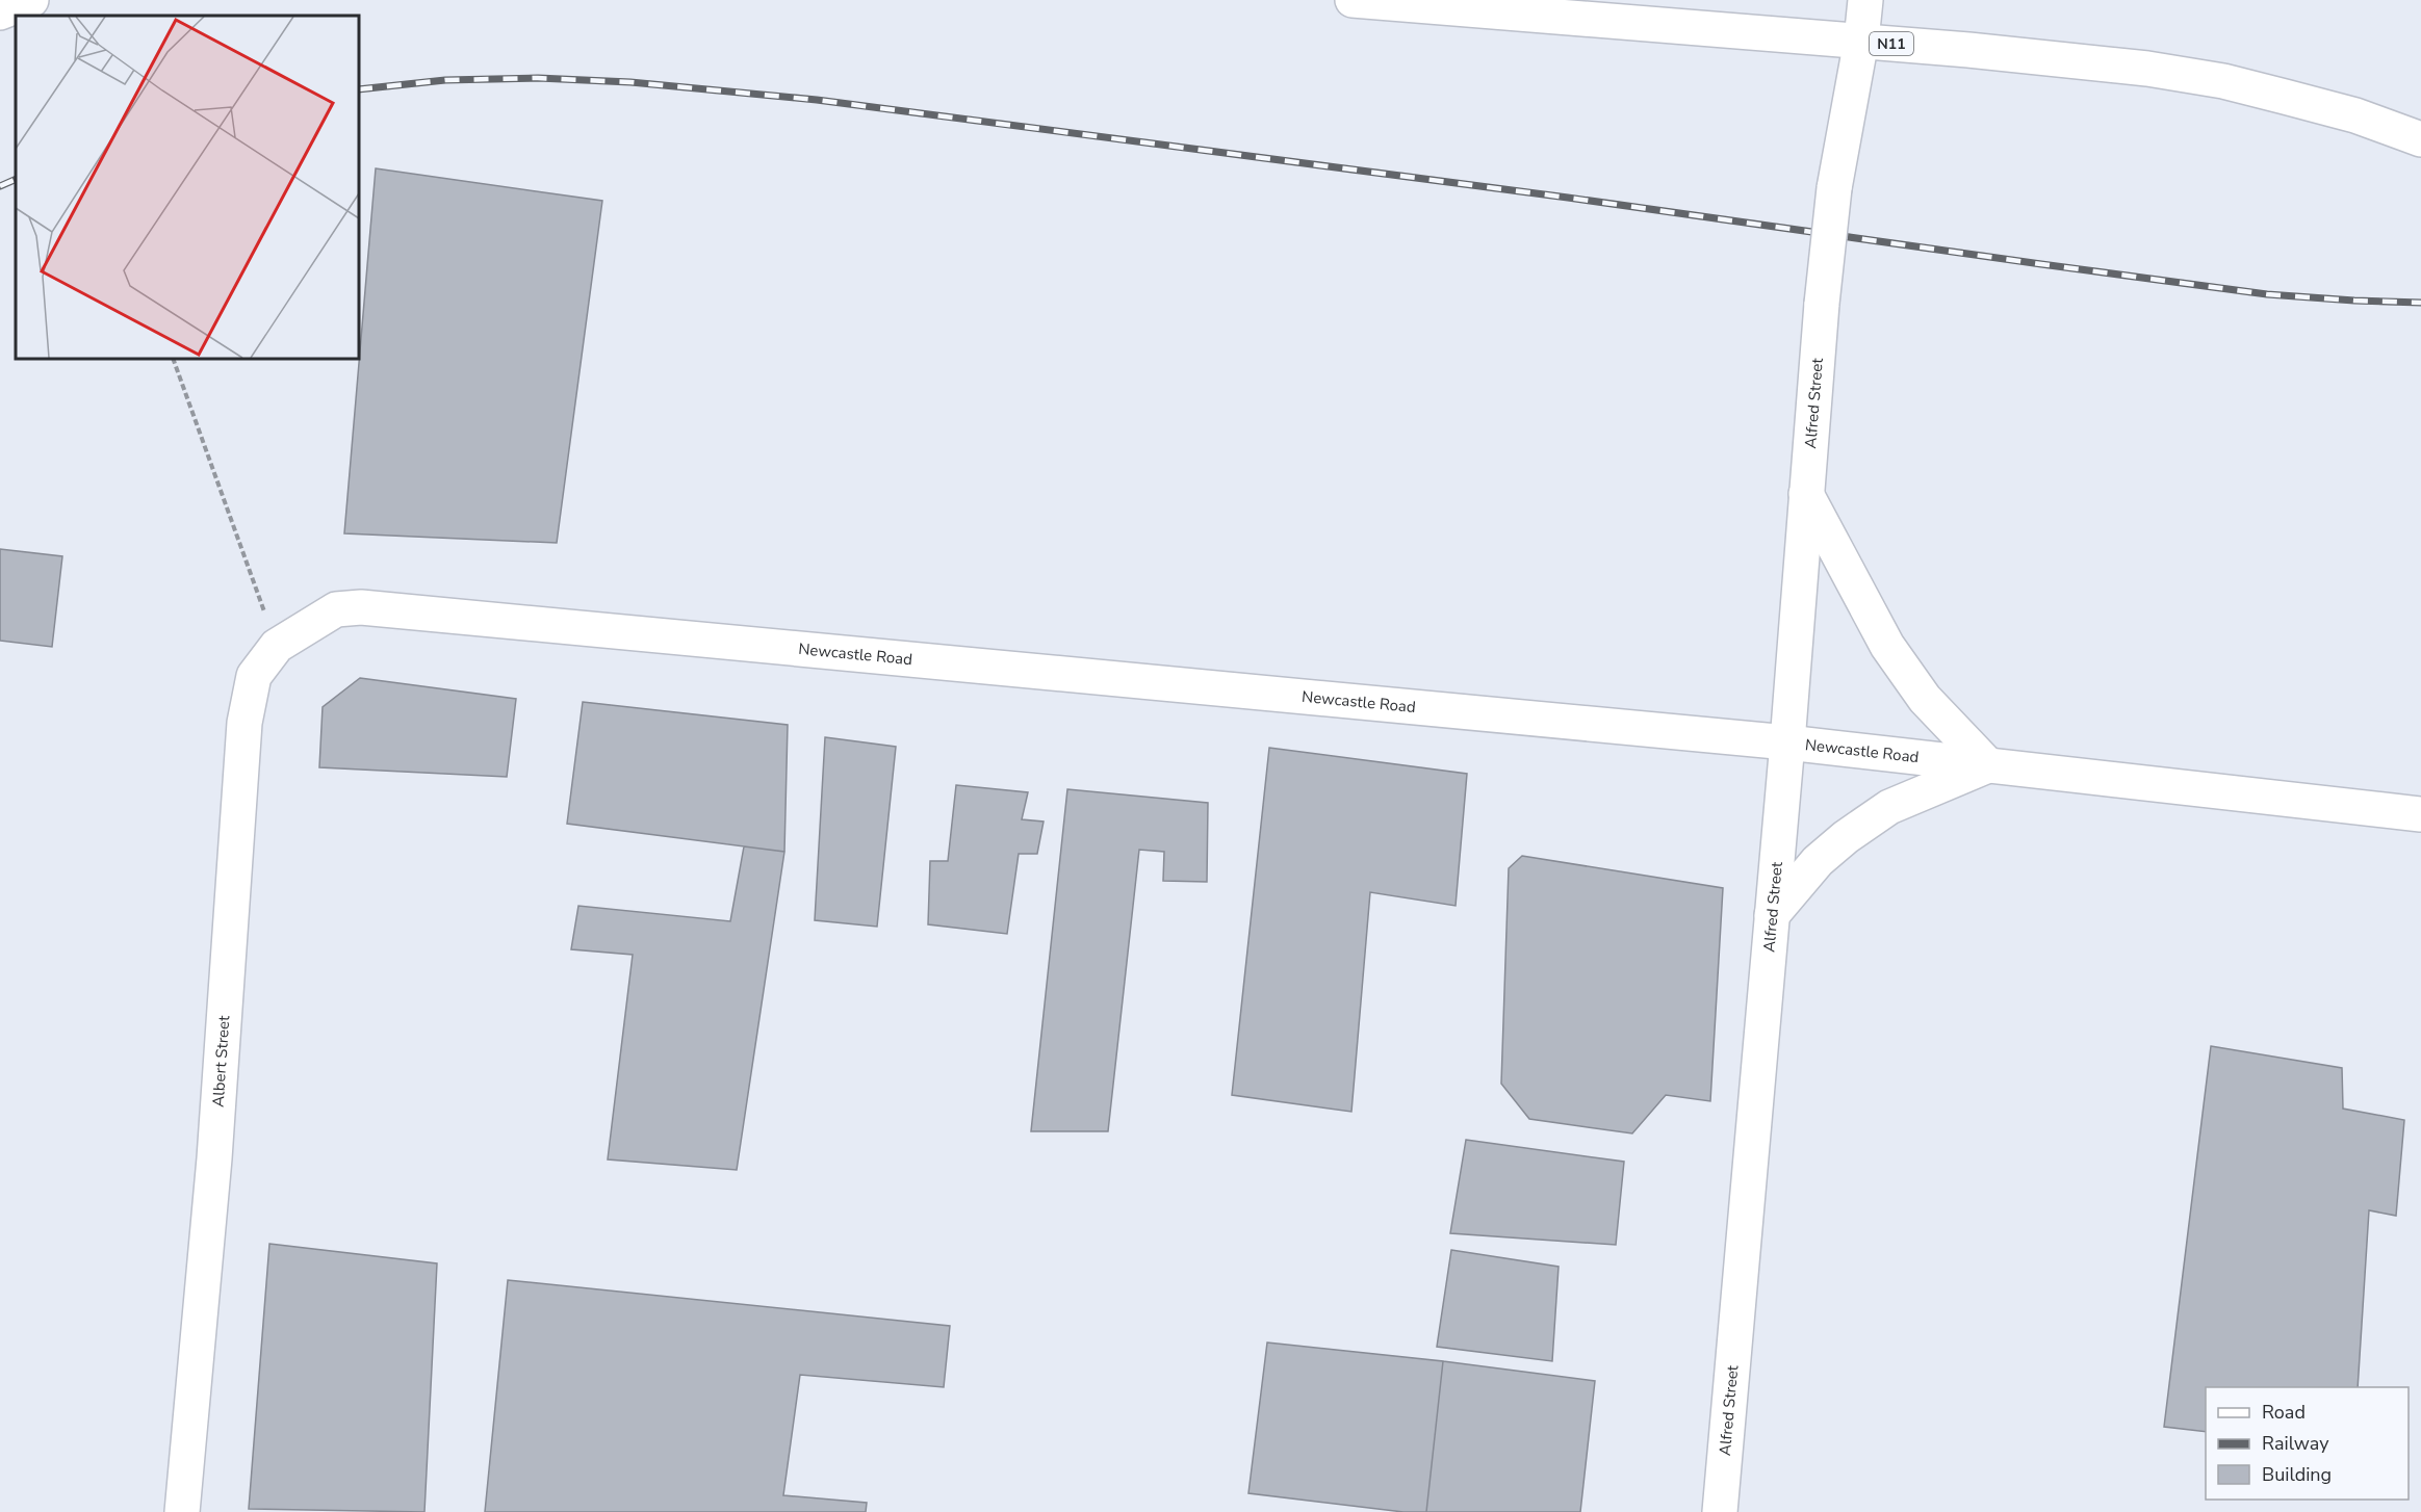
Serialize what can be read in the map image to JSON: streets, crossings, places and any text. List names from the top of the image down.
{
  "streets": {
    "main road": [
      "N11",
      "Alfred Street",
      "Newcastle Road",
      "Albert Street"
    ]
  },
  "crossings": [
    ["N11", "Alfred Street"],
    ["Alfred Street", "Newcastle Road"],
    ["Newcastle Road", "Albert Street"]
  ],
  "legend": ["Road", "Railway", "Building"]
}
